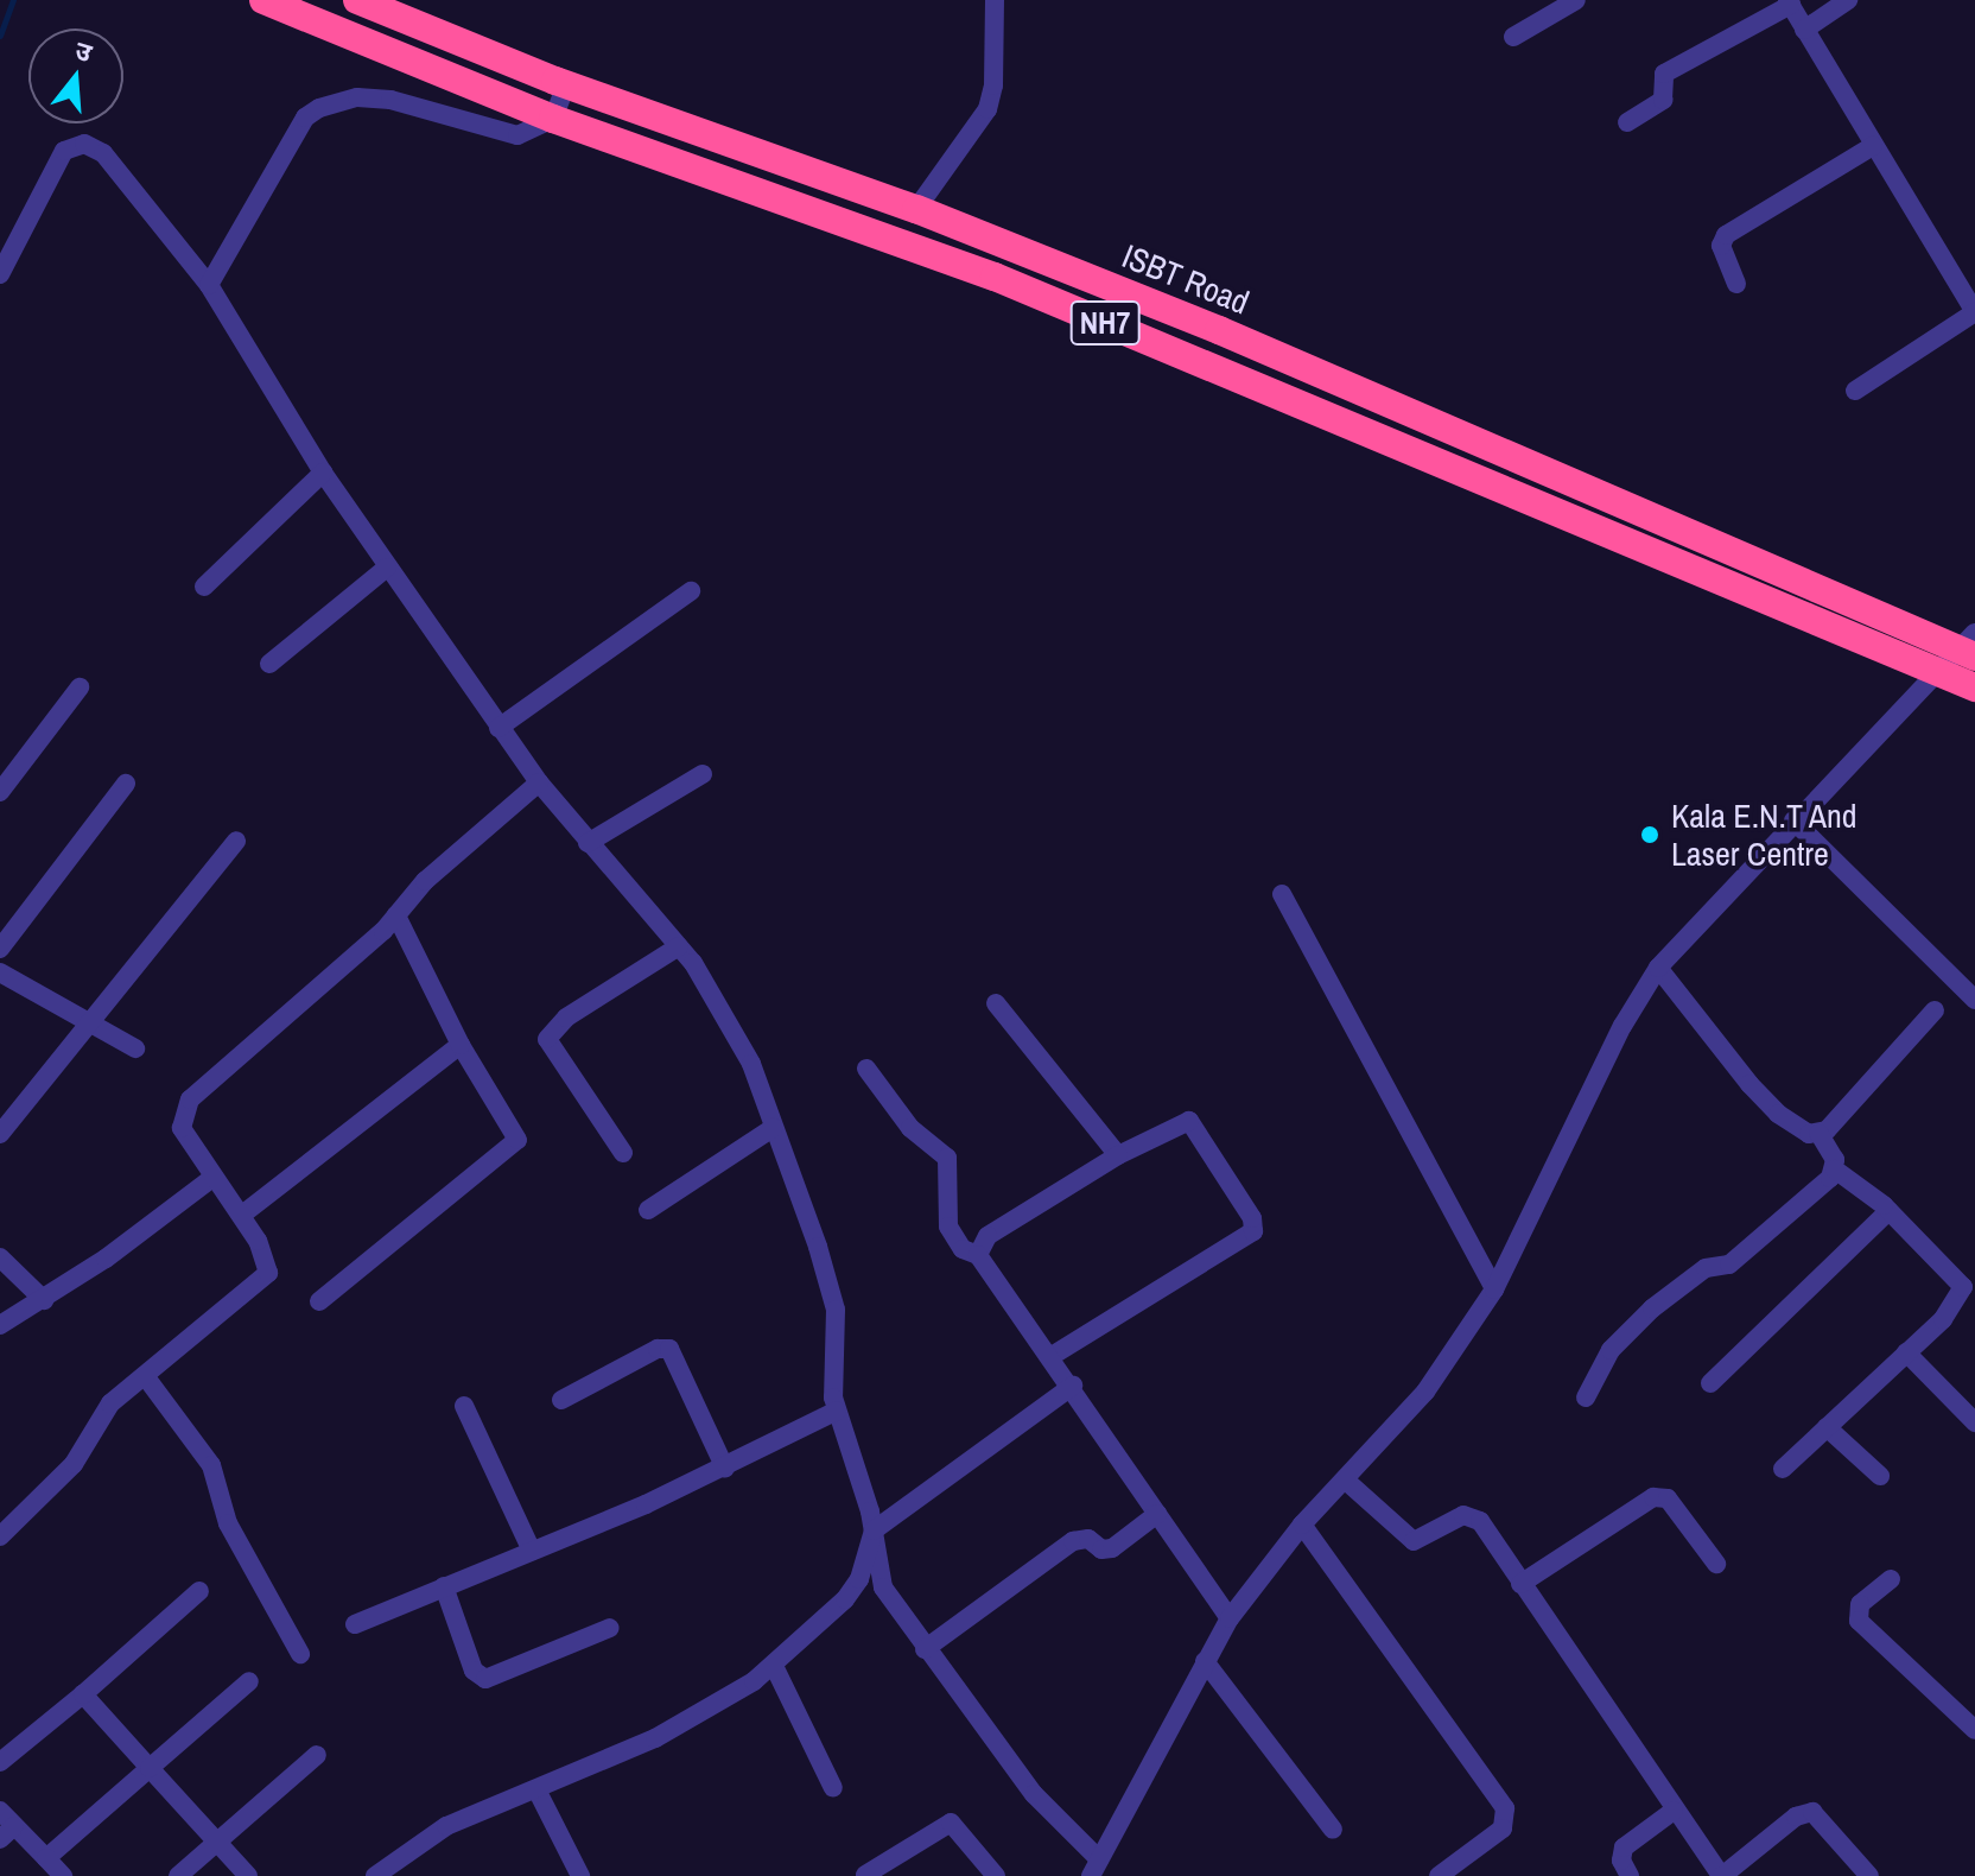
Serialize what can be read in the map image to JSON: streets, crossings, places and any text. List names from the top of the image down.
{
  "streets": {
    "highway": ["ISBT Road", "NH7"]
  },
  "places": ["Kala E.N.T And Laser Centre"],
  "north": "top"
}
